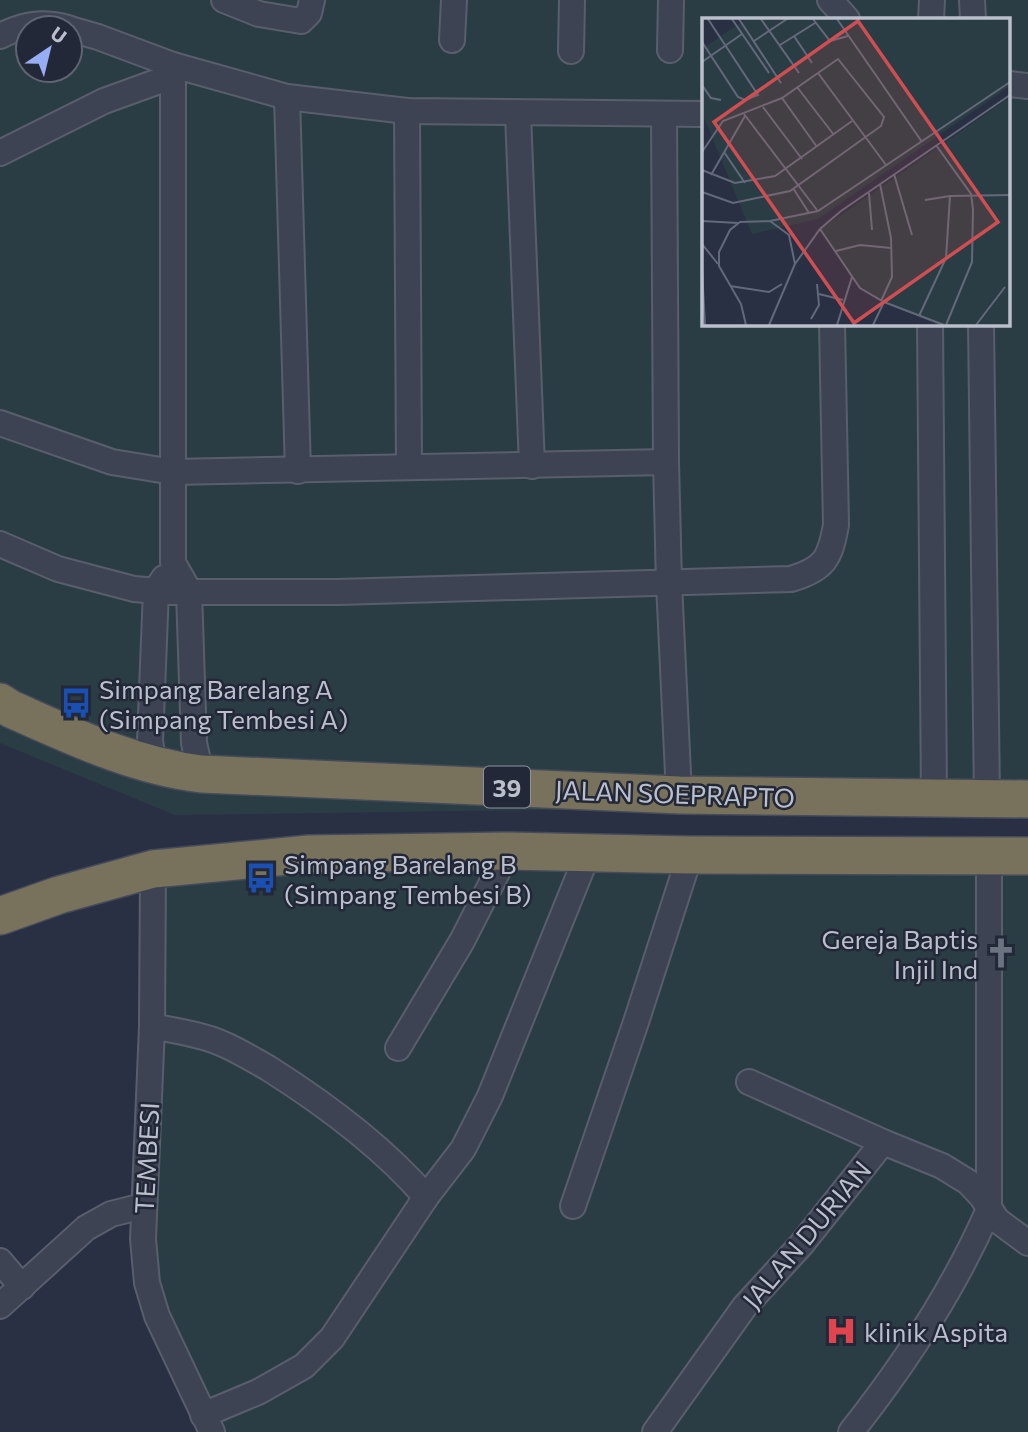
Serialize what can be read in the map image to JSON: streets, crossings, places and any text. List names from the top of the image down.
{
  "streets": {
    "highway": ["39", "JALAN SOEPRAPTO"],
    "street": ["TEMBESI", "JALAN DURIAN"]
  },
  "places": {
    "bus stop": ["Simpang Barelang A (Simpang Tembesi A)", "Simpang Barelang B (Simpang Tembesi B)"],
    "church": ["Gereja Baptis Injil Ind"],
    "hospital": ["klinik Aspita"]
  },
  "north": "top right"
}
